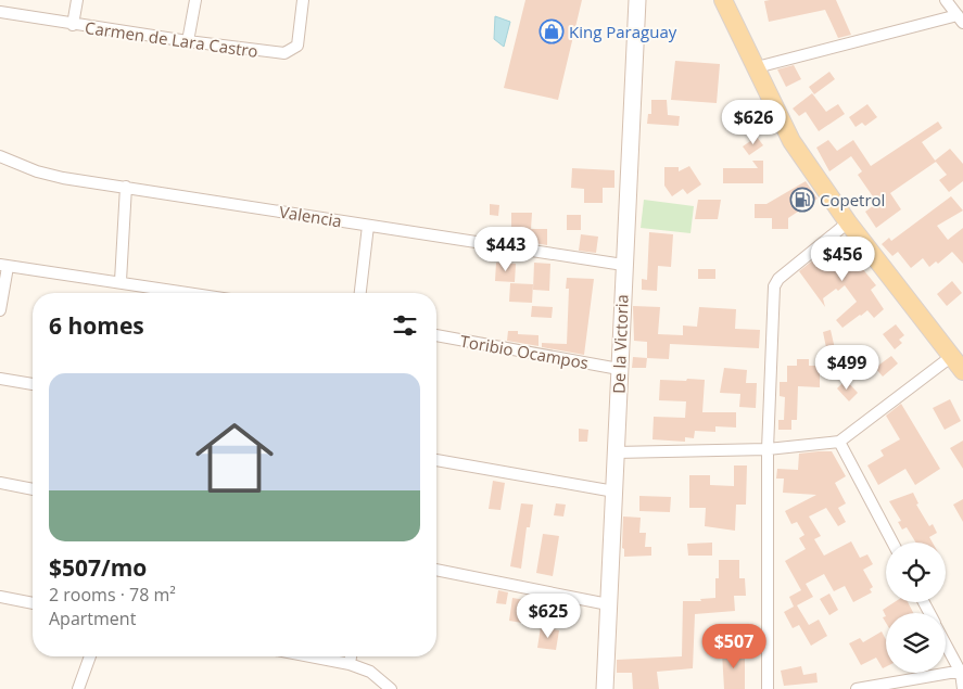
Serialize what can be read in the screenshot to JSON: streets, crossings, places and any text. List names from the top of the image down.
{
  "streets": {
    "main road": ["De la Victoria"],
    "street": ["Carmen de Lara Castro", "Valencia", "Toribio Ocampos"]
  },
  "crossings": [
    ["Valencia", "De la Victoria"],
    ["De la Victoria", "Toribio Ocampos"]
  ],
  "places": {
    "shop": ["King Paraguay"],
    "fuel station": ["Copetrol"]
  },
  "page": {
    "price": [
      "$626",
      "$443",
      "$456",
      "$499",
      "$625",
      "$507"
    ],
    "heading": "6 homes",
    "list": [
      {
        "name": "$507/mo",
        "note": "2 rooms · 78 m² · Apartment"
      }
    ]
  }
}
